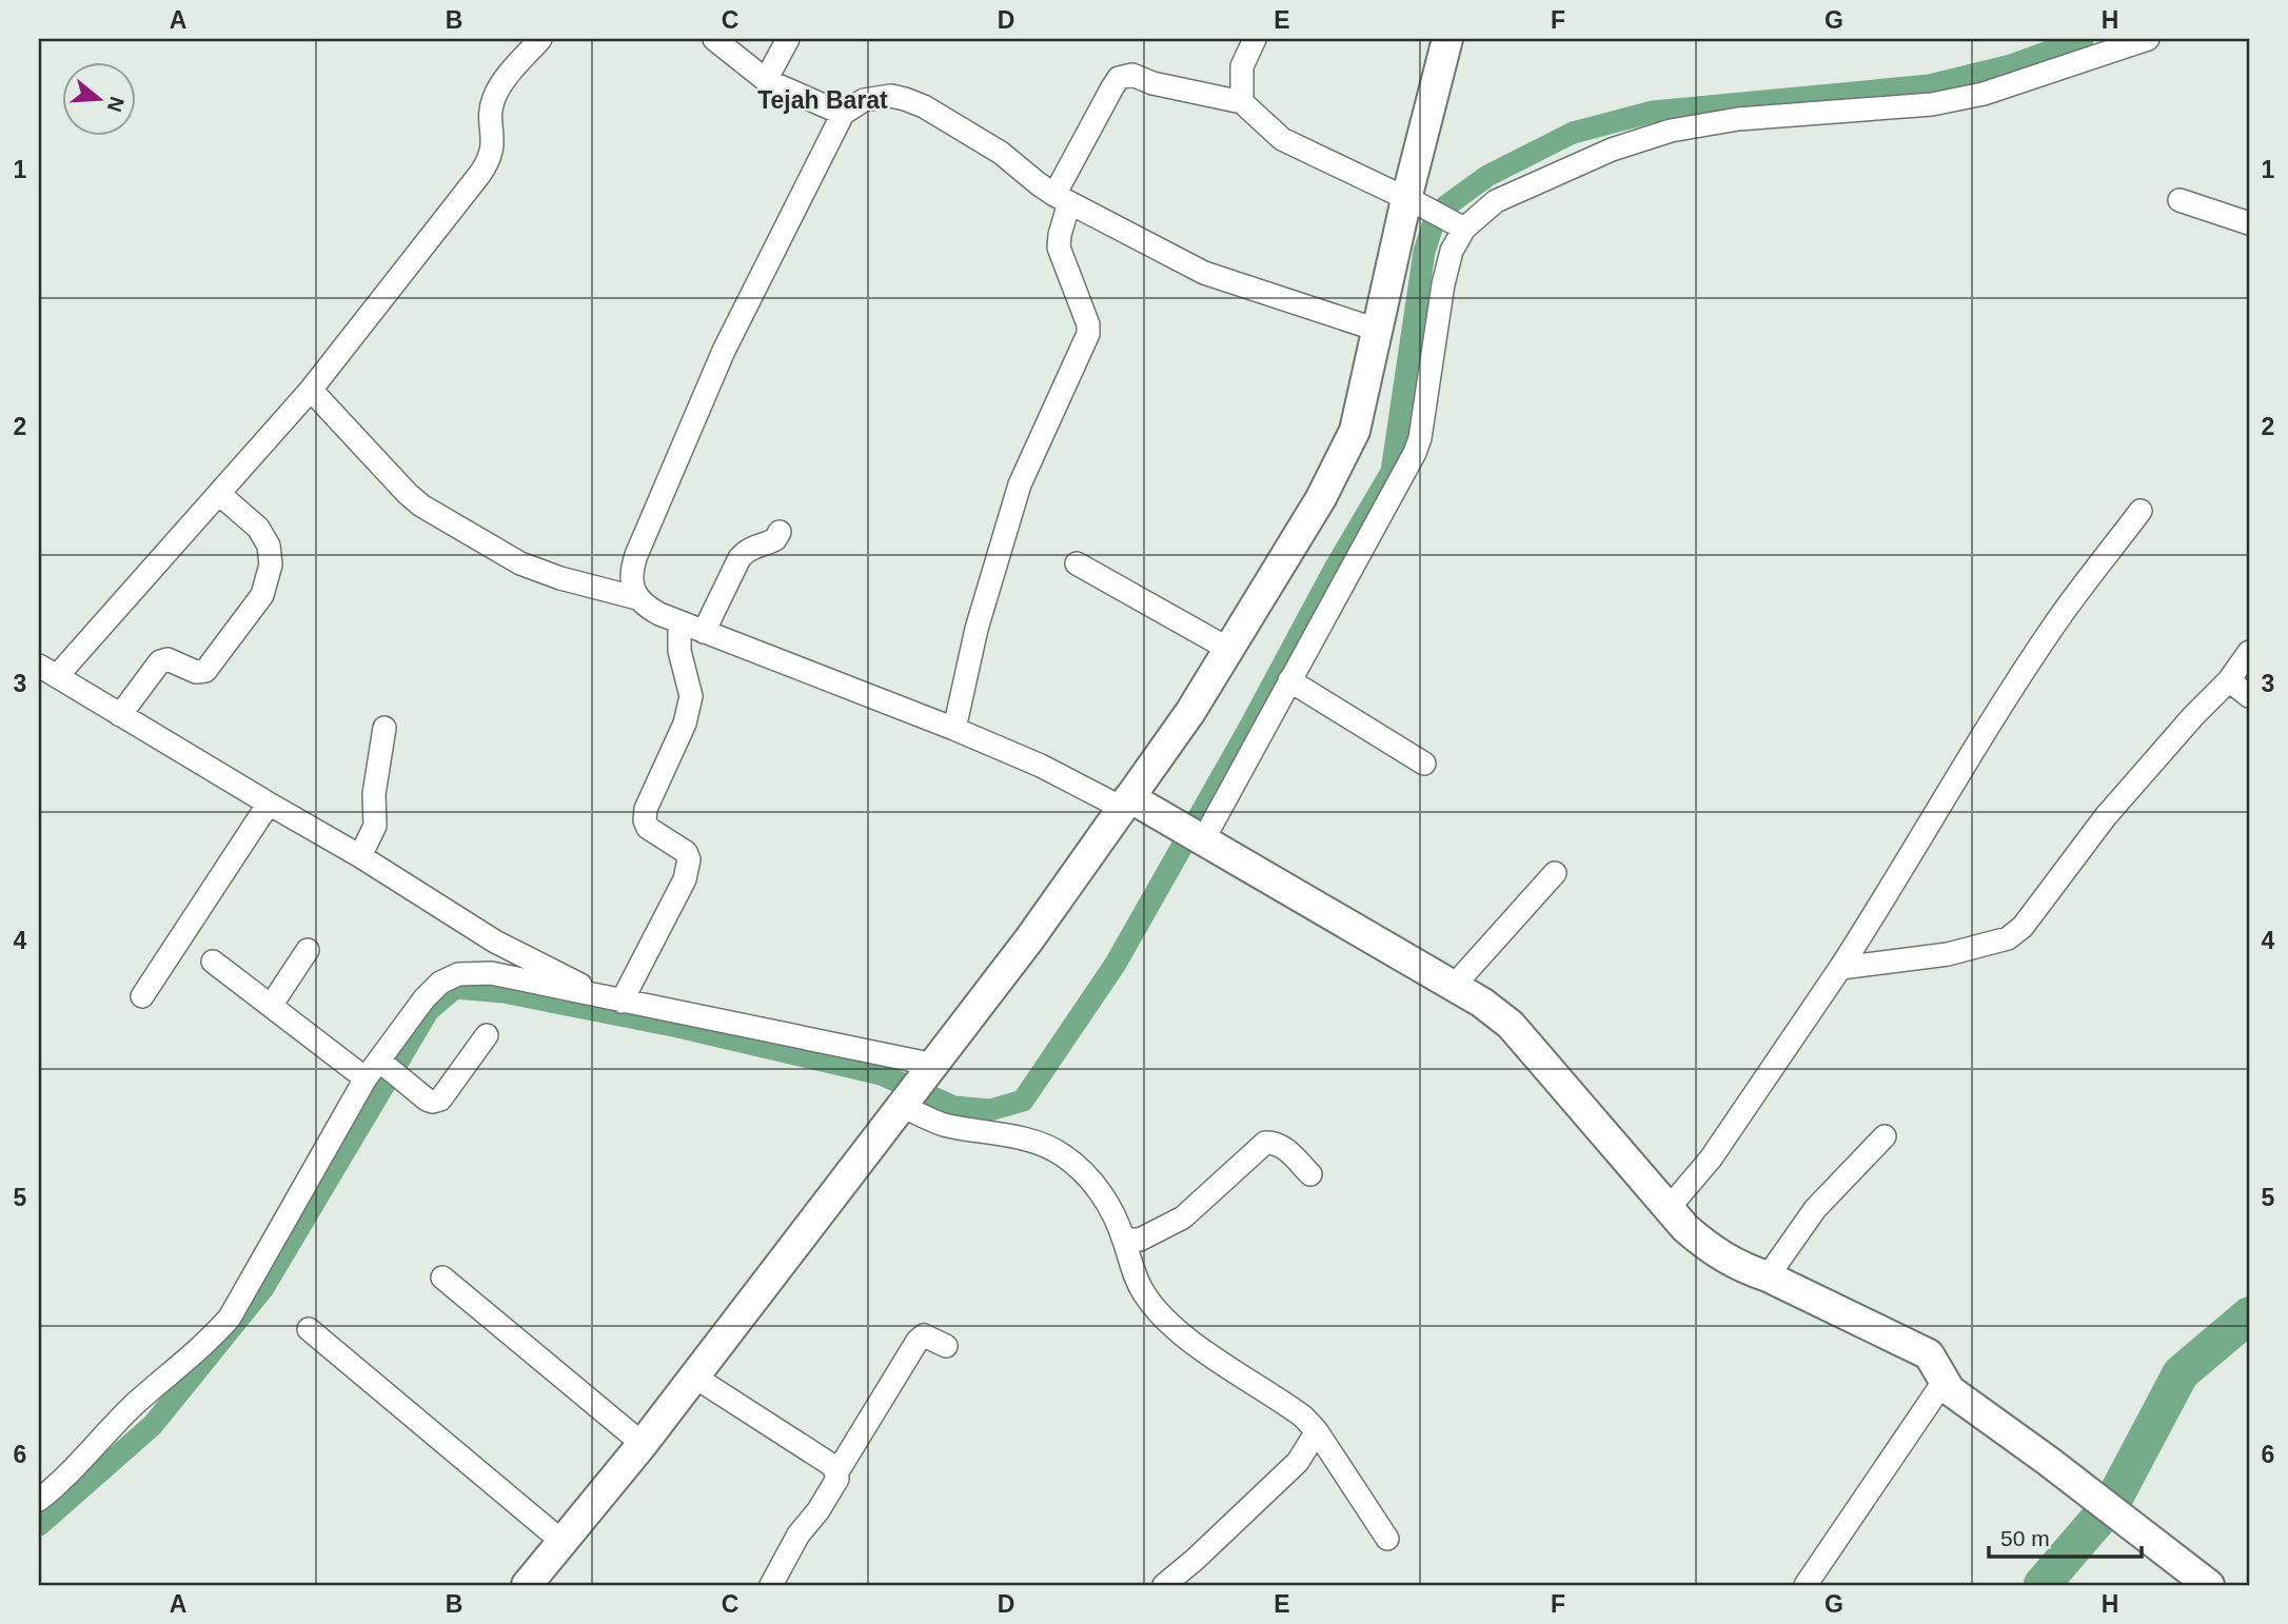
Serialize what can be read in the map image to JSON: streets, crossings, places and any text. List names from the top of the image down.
{
  "districts": ["Tejah Barat"],
  "scale_bar": "50 m",
  "north": "right",
  "grid": {
    "columns": [
      "A",
      "B",
      "C",
      "D",
      "E",
      "F",
      "G",
      "H"
    ],
    "rows": [
      "1",
      "2",
      "3",
      "4",
      "5",
      "6"
    ]
  }
}
